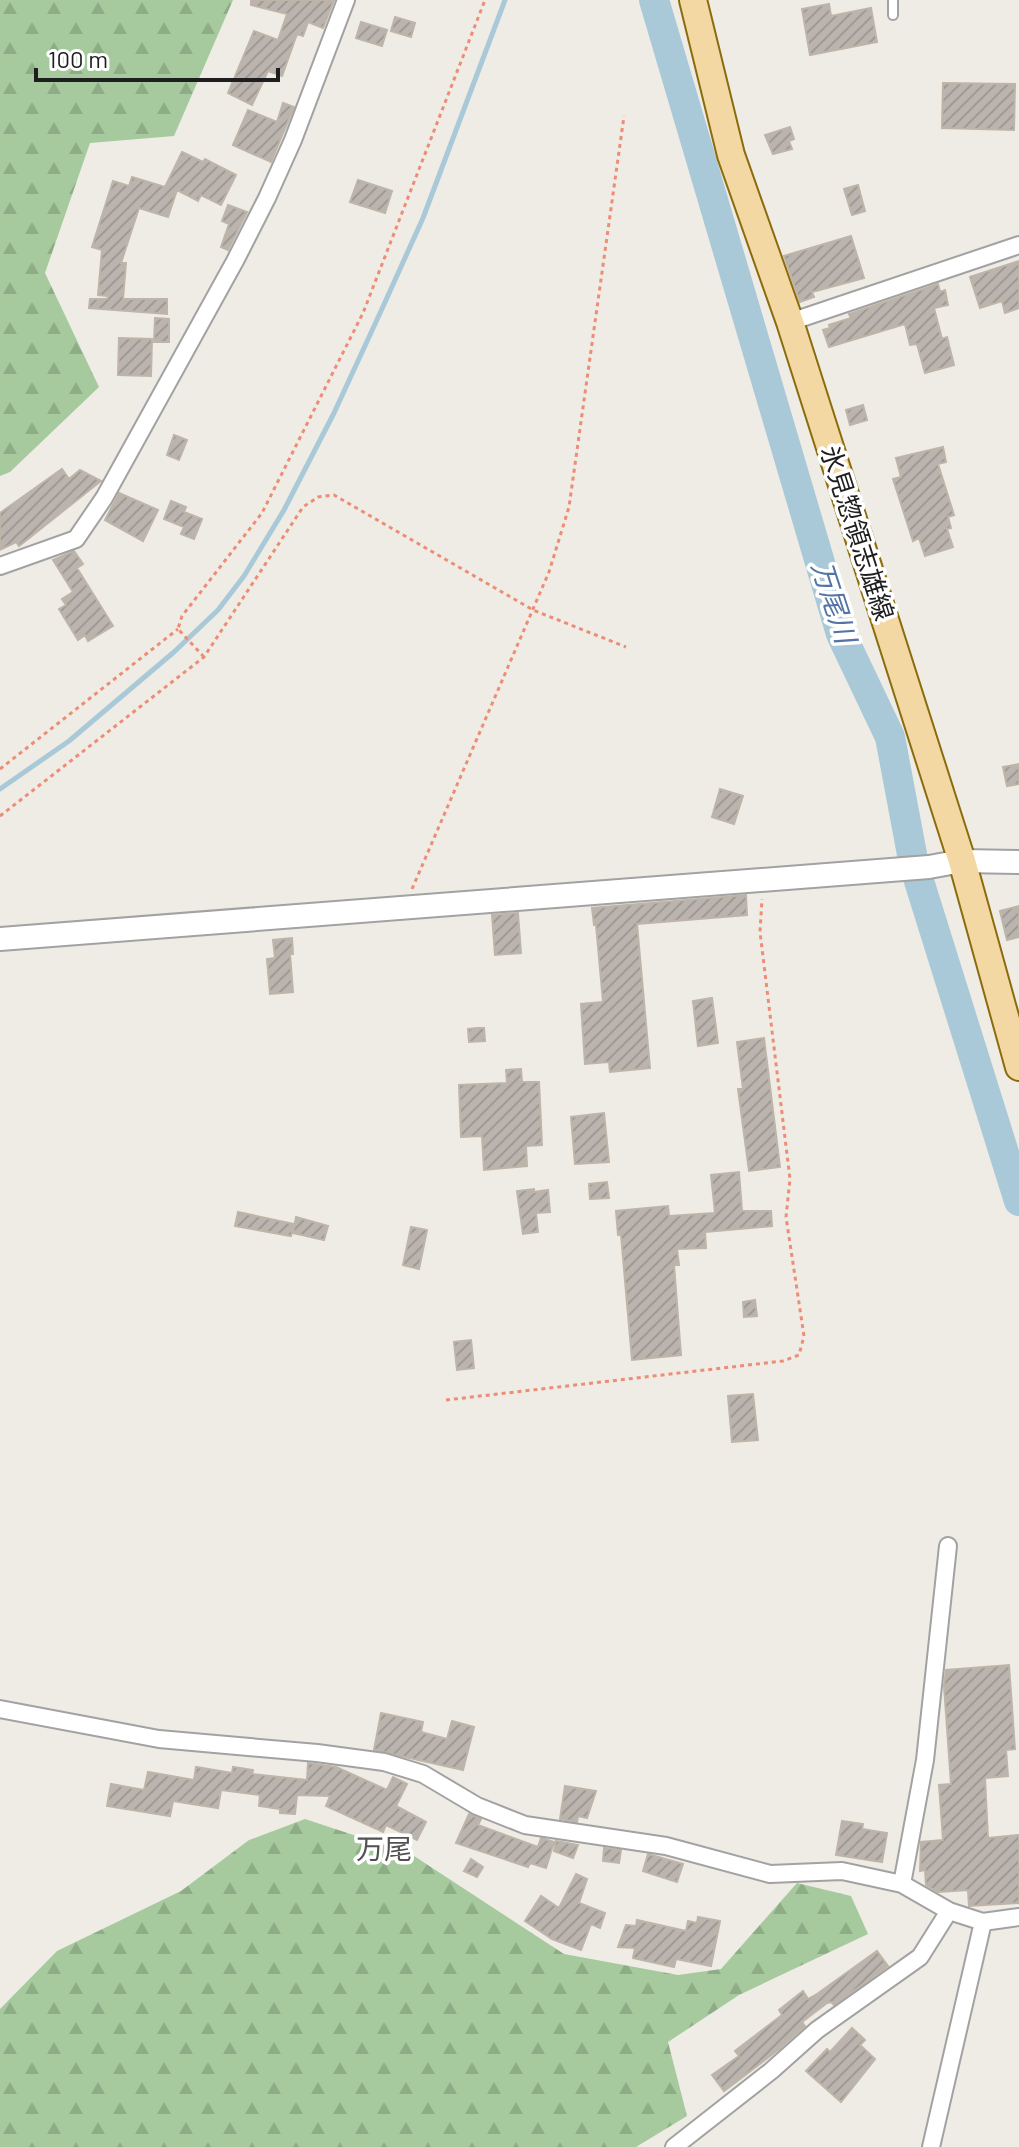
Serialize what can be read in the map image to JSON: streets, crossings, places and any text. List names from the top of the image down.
{
  "streets": {
    "main road": ["氷見惣領志雄線"]
  },
  "districts": ["万尾"],
  "water": ["万尾川"],
  "scale_bar": "100 m"
}
